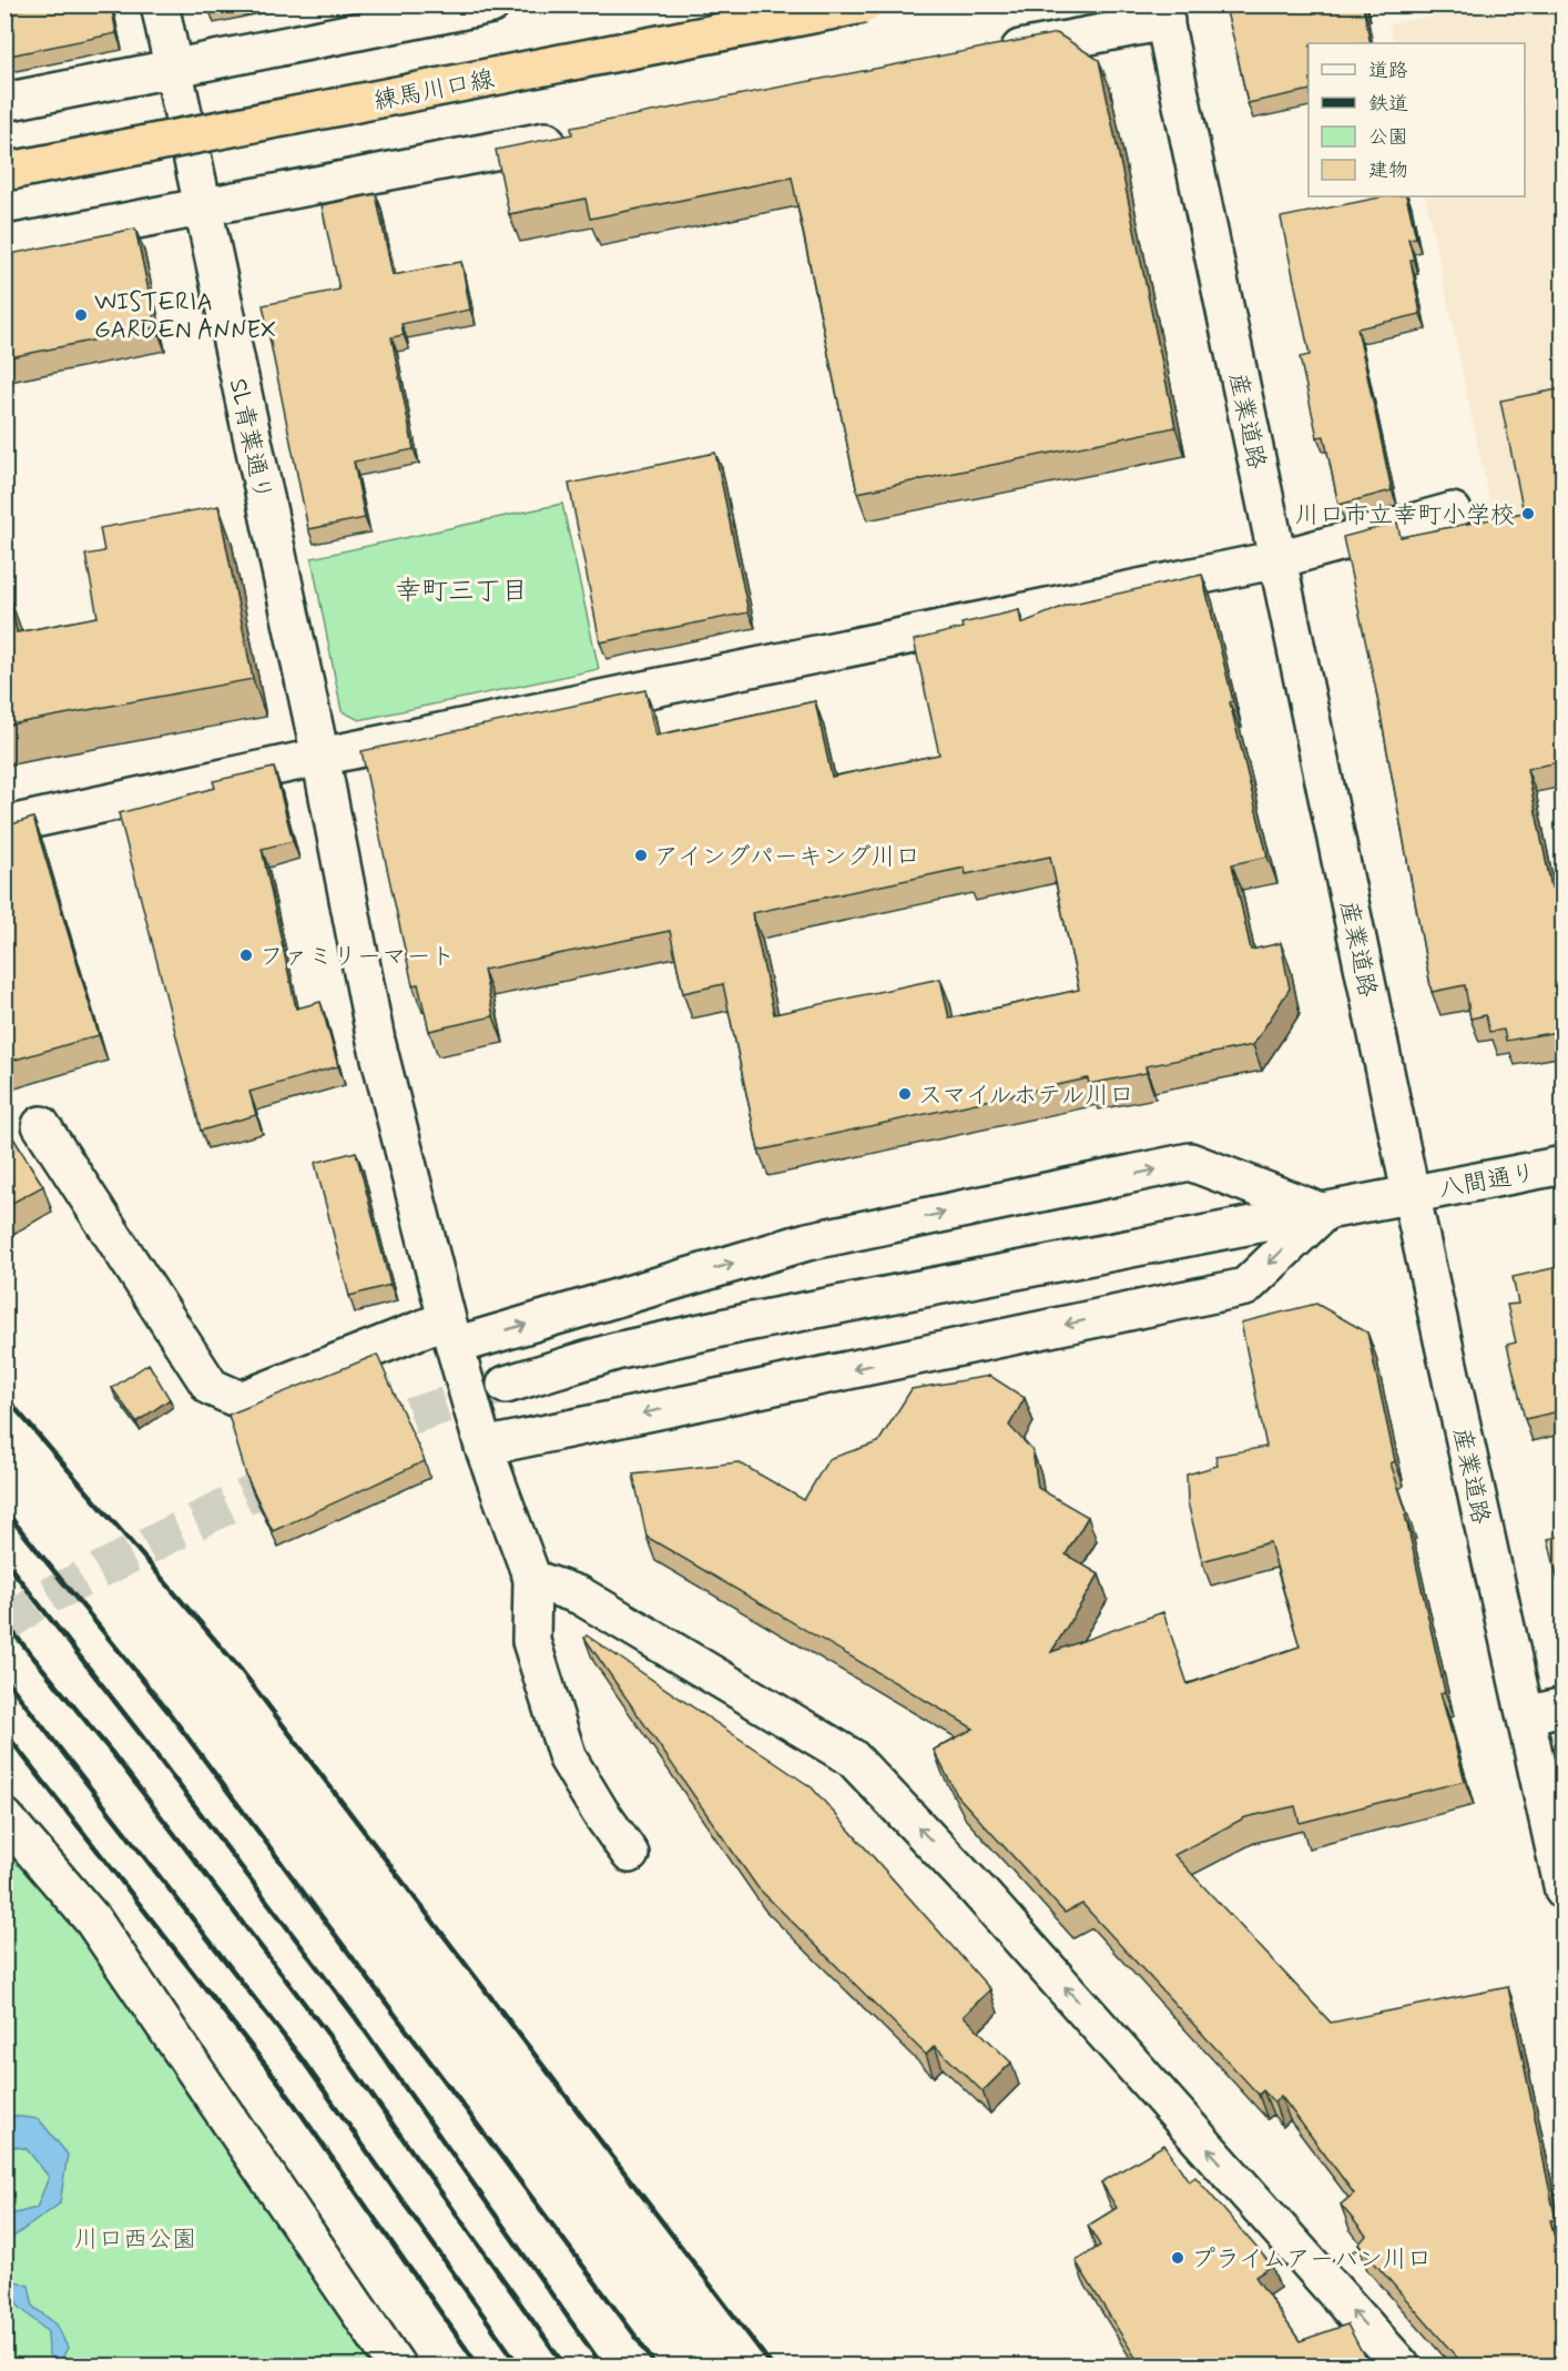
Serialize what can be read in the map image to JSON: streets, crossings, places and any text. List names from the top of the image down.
{
  "streets": {
    "main road": ["練馬川口線"],
    "street": ["産業道路", "SL青葉通り", "八間通り"]
  },
  "crossings": [
    ["産業道路", "八間通り"]
  ],
  "districts": ["幸町三丁目"],
  "parks": ["川口西公園"],
  "places": [
    "WISTERIA GARDEN ANNEX",
    "川口市立幸町小学校",
    "アイングパーキング川口",
    "ファミリーマート",
    "スマイルホテル川口",
    "プライムアーバン川口"
  ],
  "legend": [
    "道路",
    "鉄道",
    "公園",
    "建物"
  ]
}
